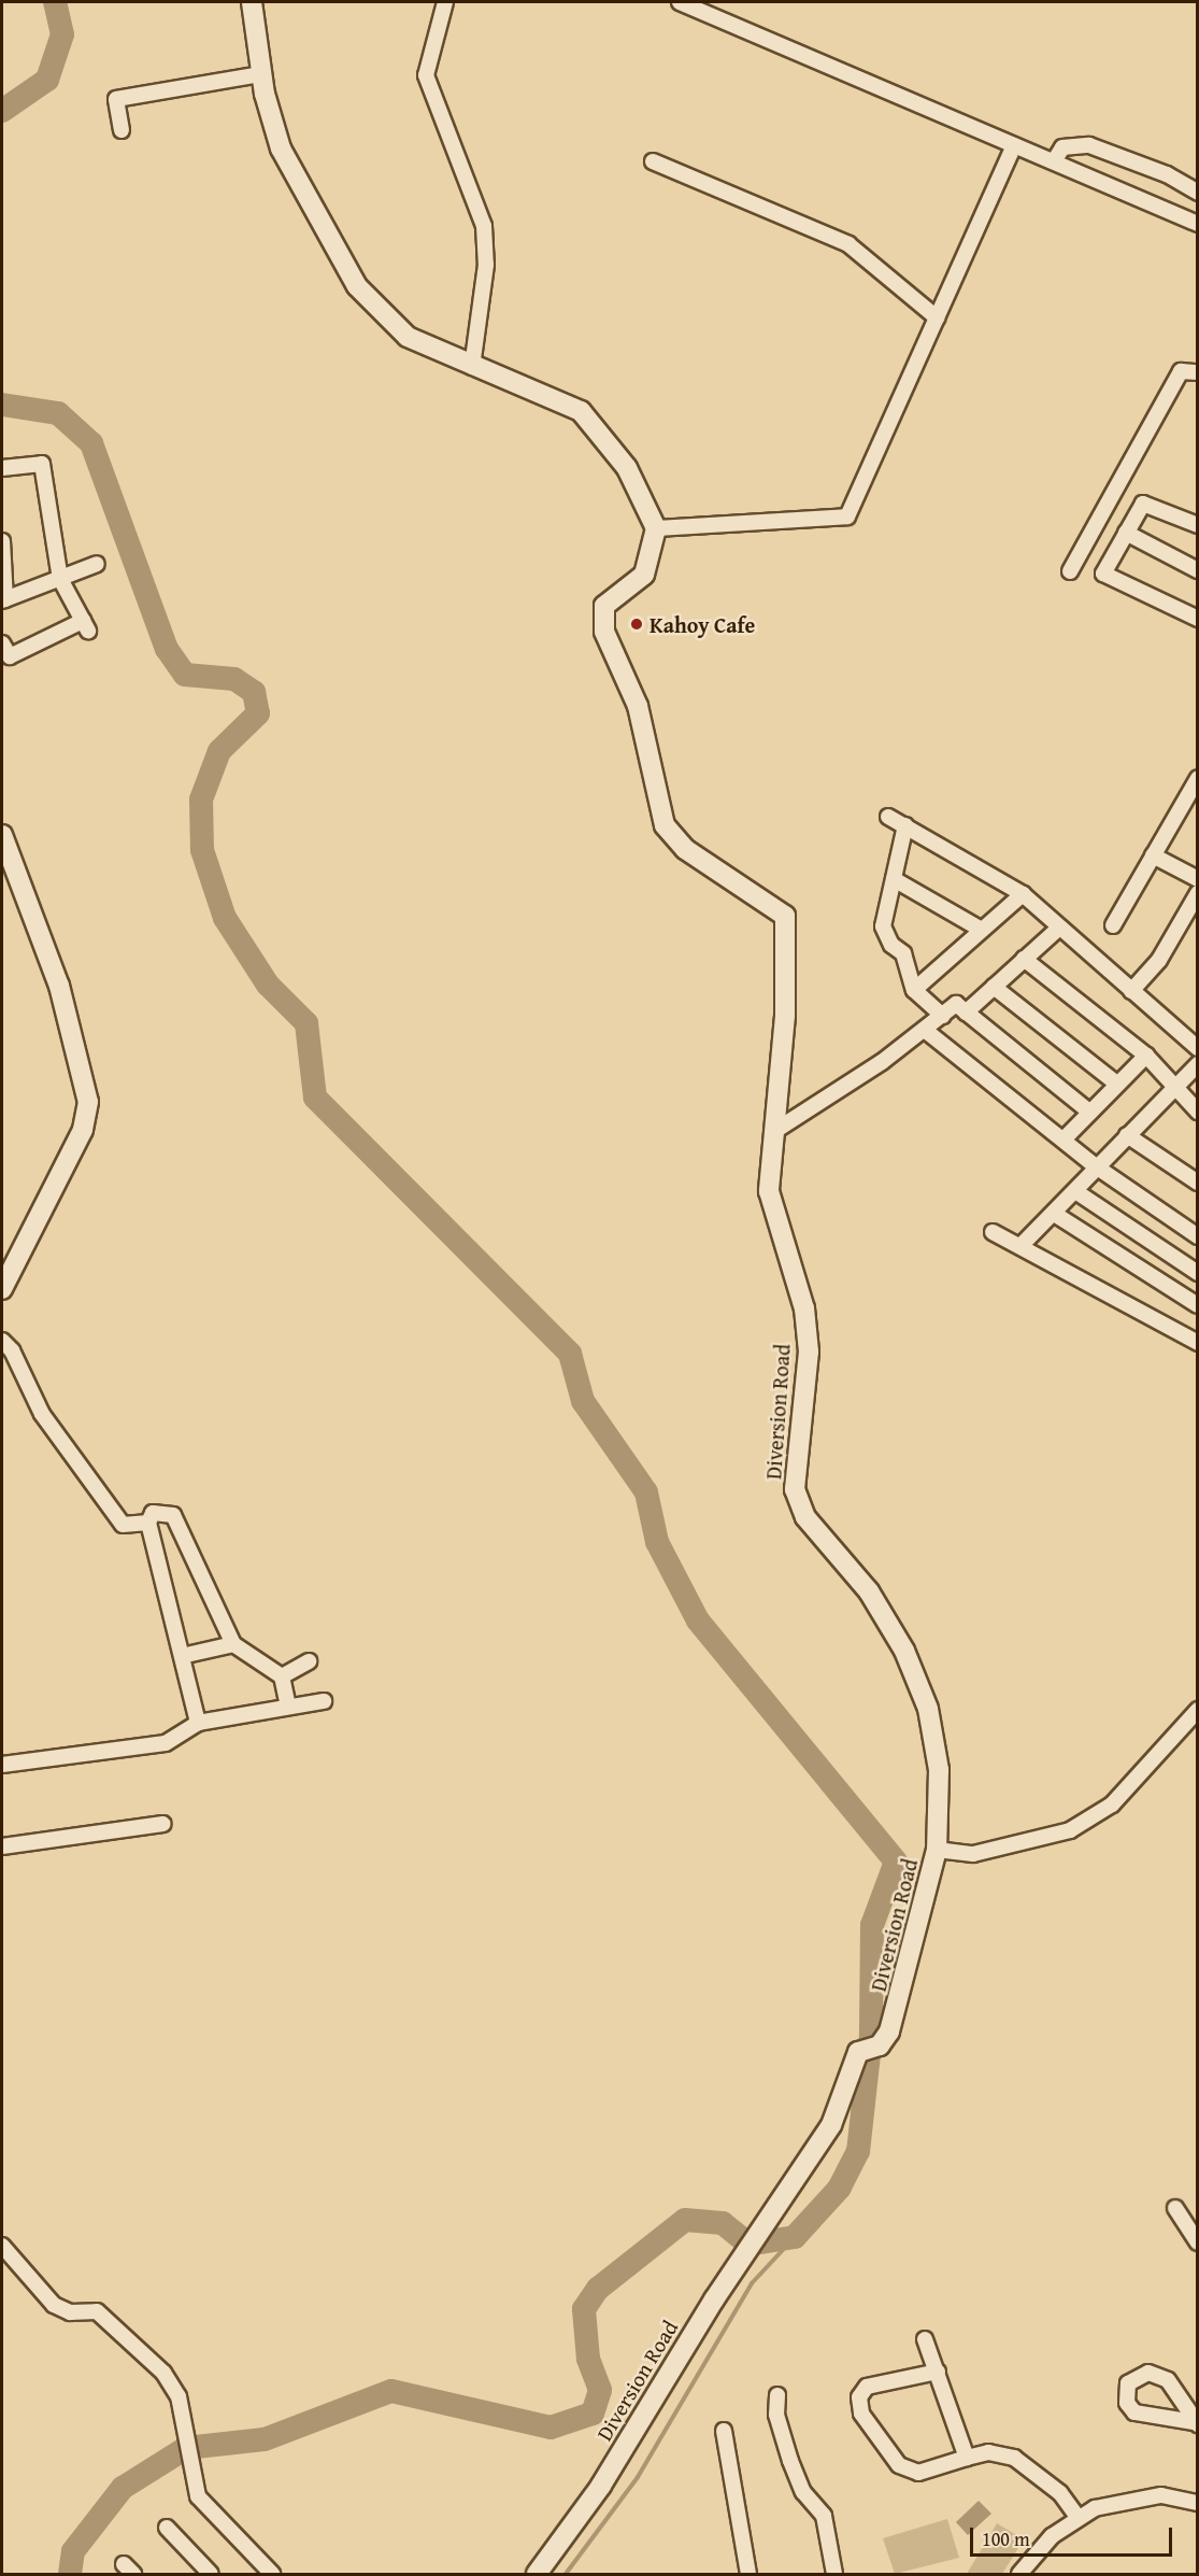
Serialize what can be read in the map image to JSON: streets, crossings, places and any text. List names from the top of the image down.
{
  "streets": {
    "street": ["Diversion Road"]
  },
  "places": ["Kahoy Cafe"],
  "scale_bar": "100 m"
}
